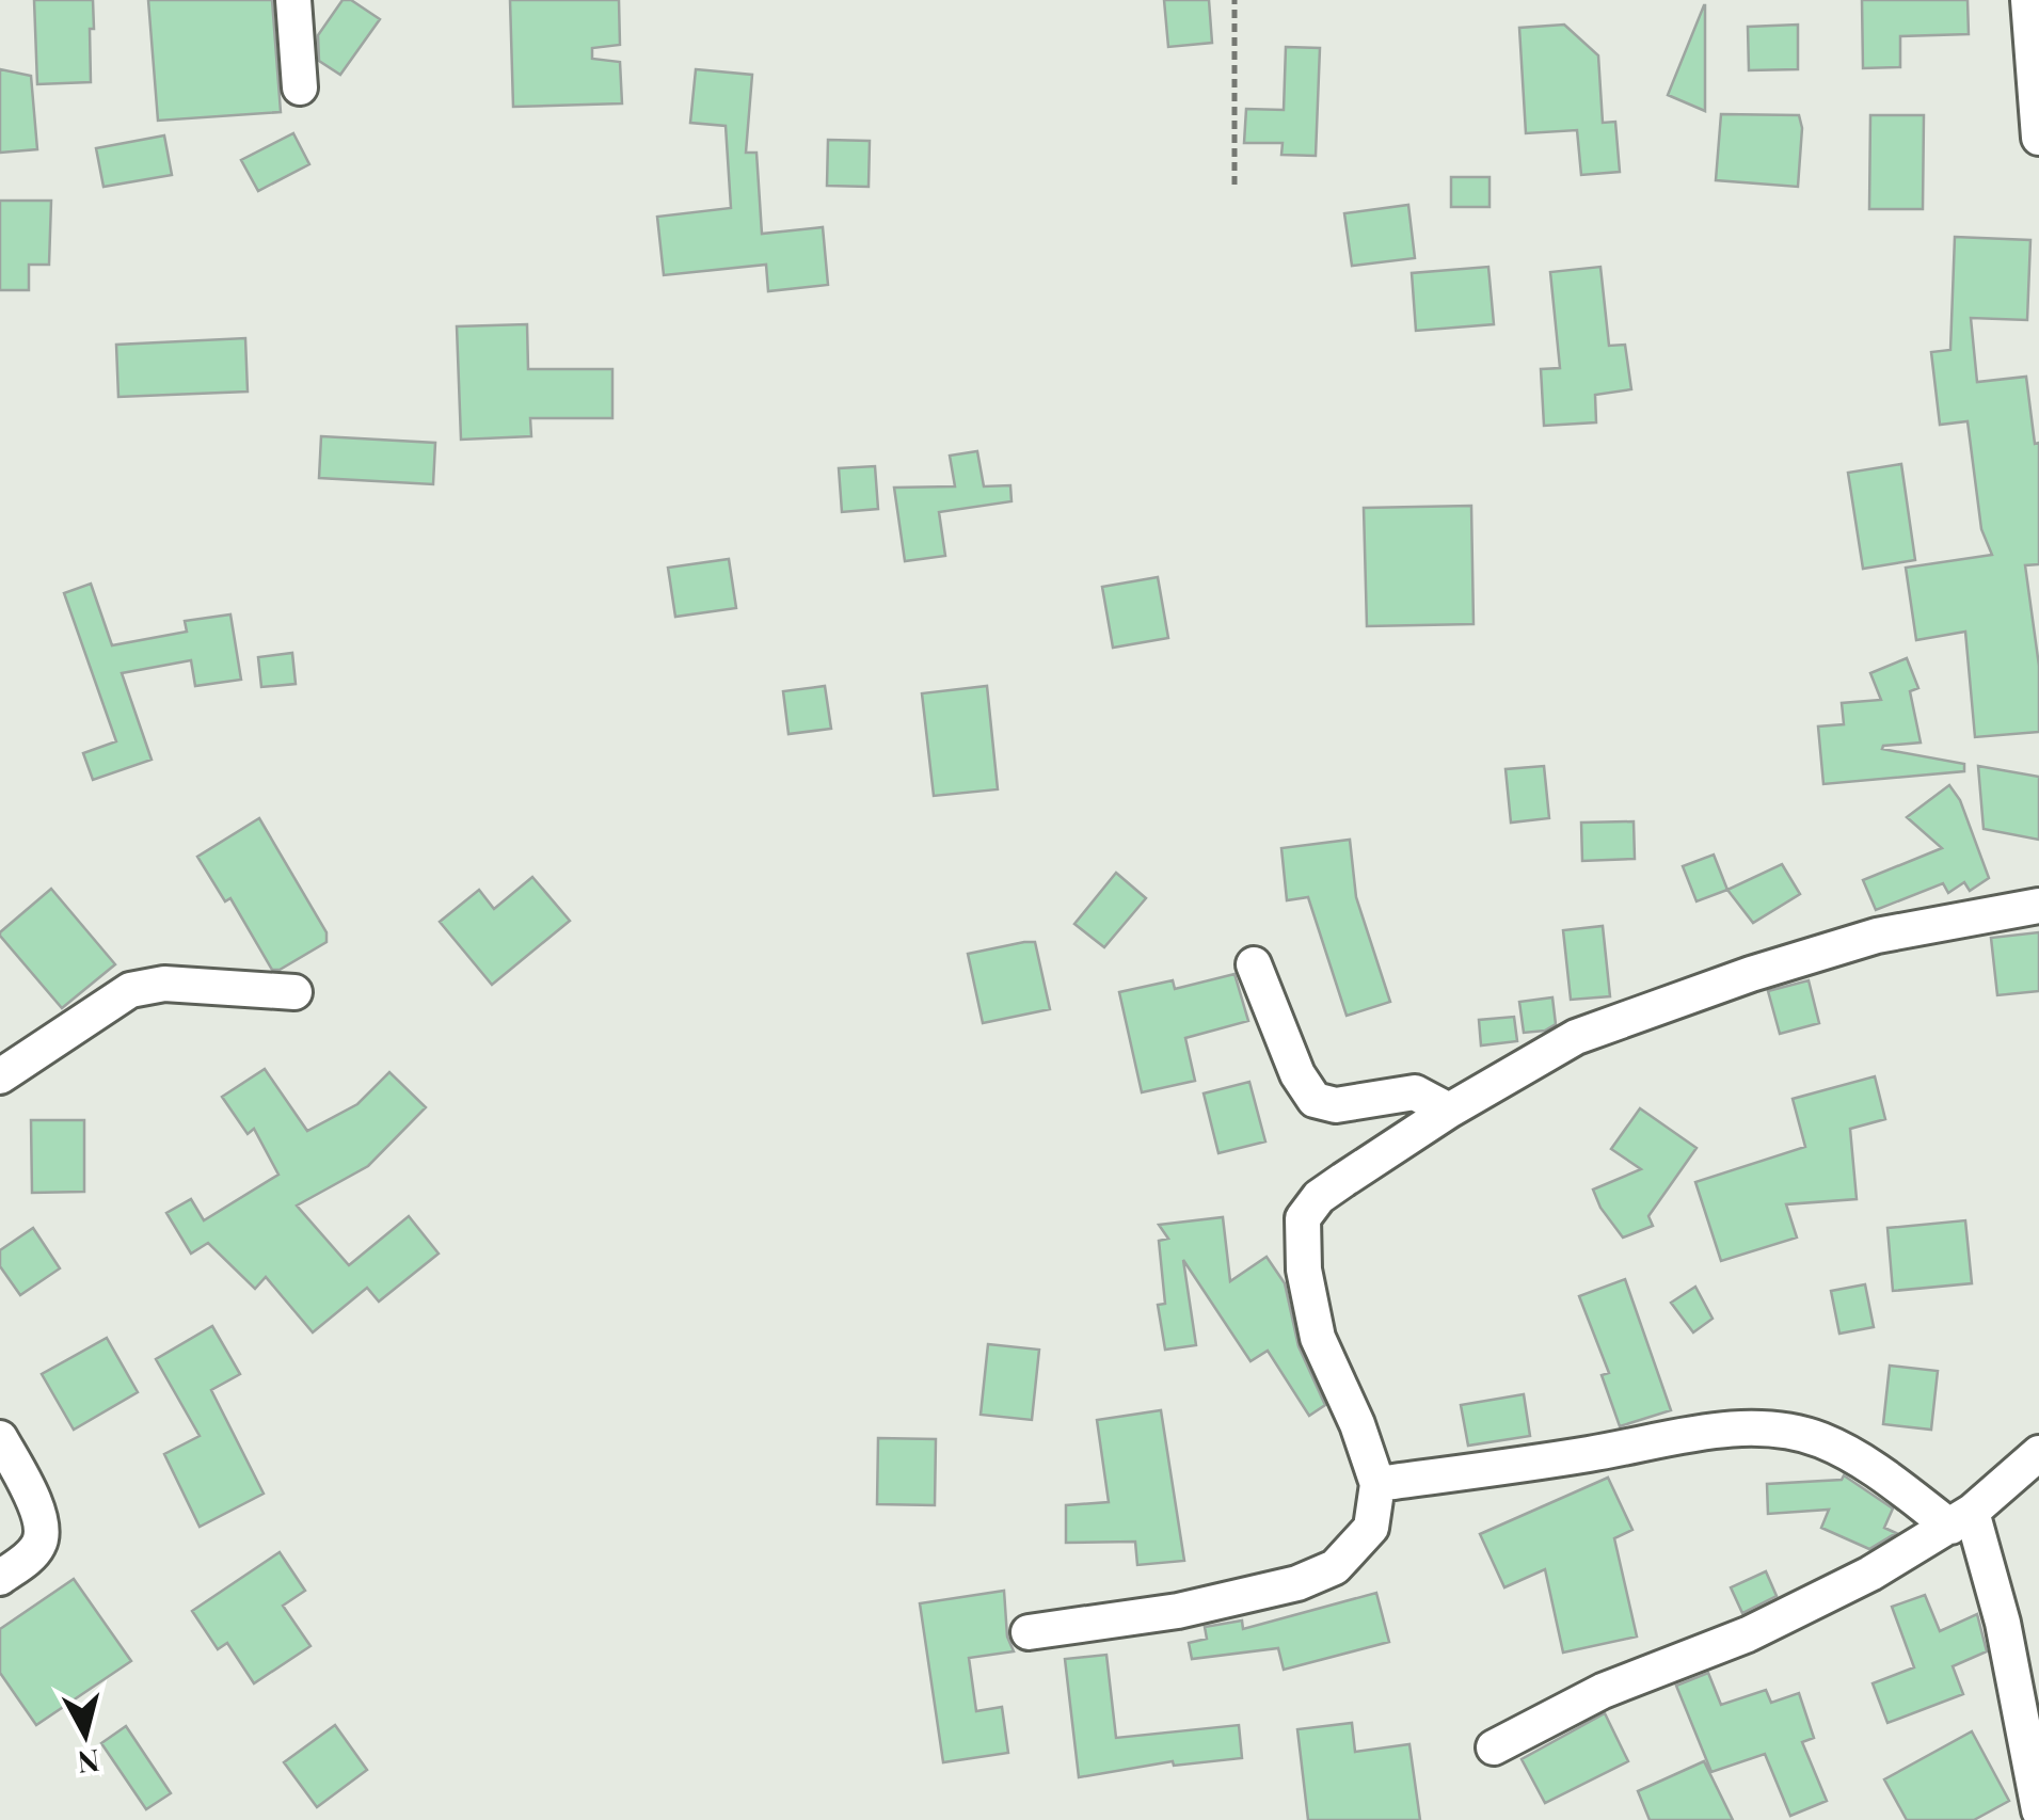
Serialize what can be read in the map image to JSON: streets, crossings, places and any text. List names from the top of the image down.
{
  "north": "bottom"
}
